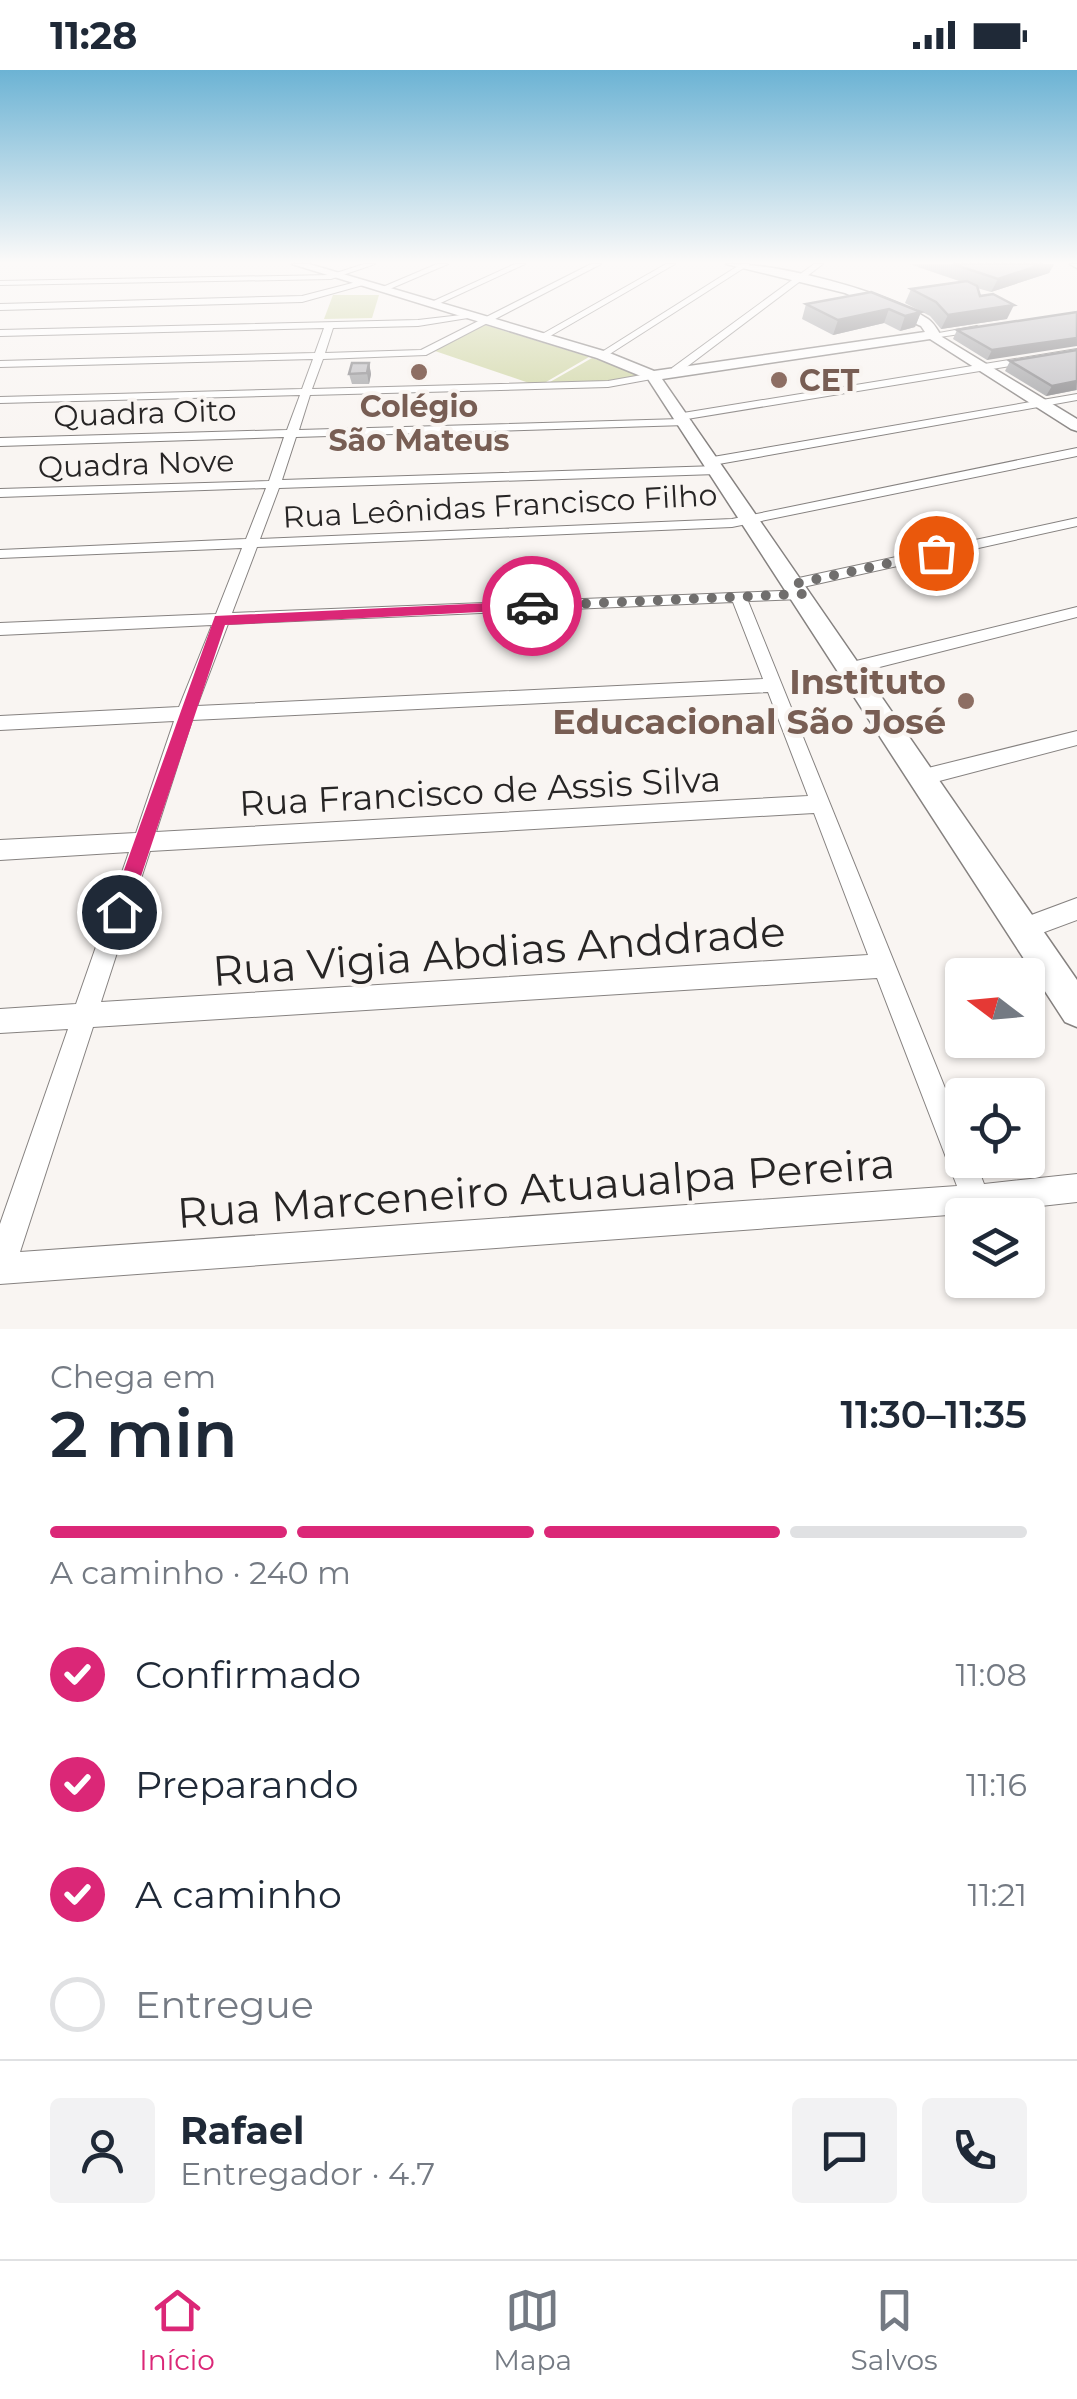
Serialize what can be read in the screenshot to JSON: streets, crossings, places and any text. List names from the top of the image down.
{
  "streets": {
    "street": [
      "Quadra Oito",
      "Quadra Nove",
      "Rua Leônidas Francisco Filho",
      "Rua Francisco de Assis Silva",
      "Rua Vigia Abdias Anddrade",
      "Rua Marceneiro Atuaualpa Pereira"
    ]
  },
  "places": ["Colégio São Mateus", "CET", "Instituto Educacional São José"],
  "north": "left",
  "page": {
    "status": "11:28",
    "heading": ["2 min", "Chega em", "11:30–11:35"],
    "panel": ["Rafael", "Entregador · 4.7"],
    "bar": "A caminho · 240 m",
    "list": [
      ["Confirmado", "11:08"],
      ["Preparando", "11:16"],
      ["A caminho", "11:21"],
      "Entregue"
    ],
    "tabs": ["Início", "Mapa", "Salvos"]
  }
}
